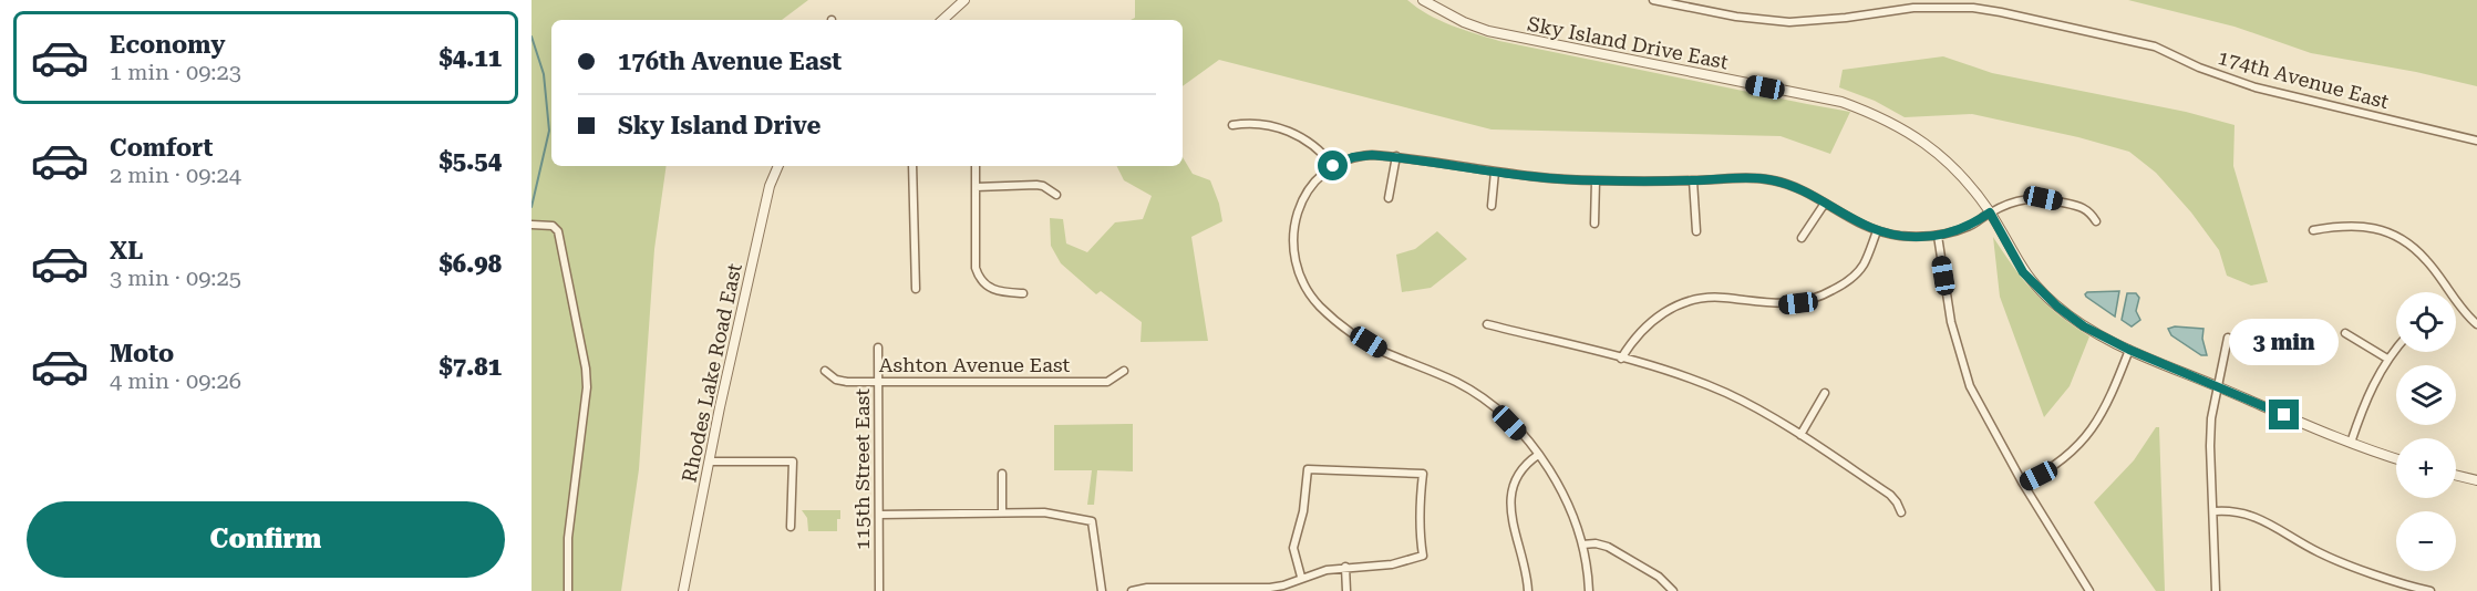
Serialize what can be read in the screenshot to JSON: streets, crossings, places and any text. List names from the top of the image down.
{
  "streets": {
    "street": [
      "Sky Island Drive East",
      "174th Avenue East",
      "Ashton Avenue East",
      "Rhodes Lake Road East",
      "115th Street East"
    ]
  },
  "crossings": [
    ["Ashton Avenue East", "115th Street East"]
  ],
  "page": {
    "list": [
      {
        "name": "Economy",
        "note": "1 min · 09:23",
        "value": "$4.11"
      },
      {
        "name": "Comfort",
        "note": "2 min · 09:24",
        "value": "$5.54"
      },
      {
        "name": "XL",
        "note": "3 min · 09:25",
        "value": "$6.98"
      },
      {
        "name": "Moto",
        "note": "4 min · 09:26",
        "value": "$7.81"
      }
    ],
    "banner": ["176th Avenue East", "Sky Island Drive"],
    "map_buttons": ["+", "−"],
    "bubble": "3 min",
    "buttons": "Confirm"
  }
}
